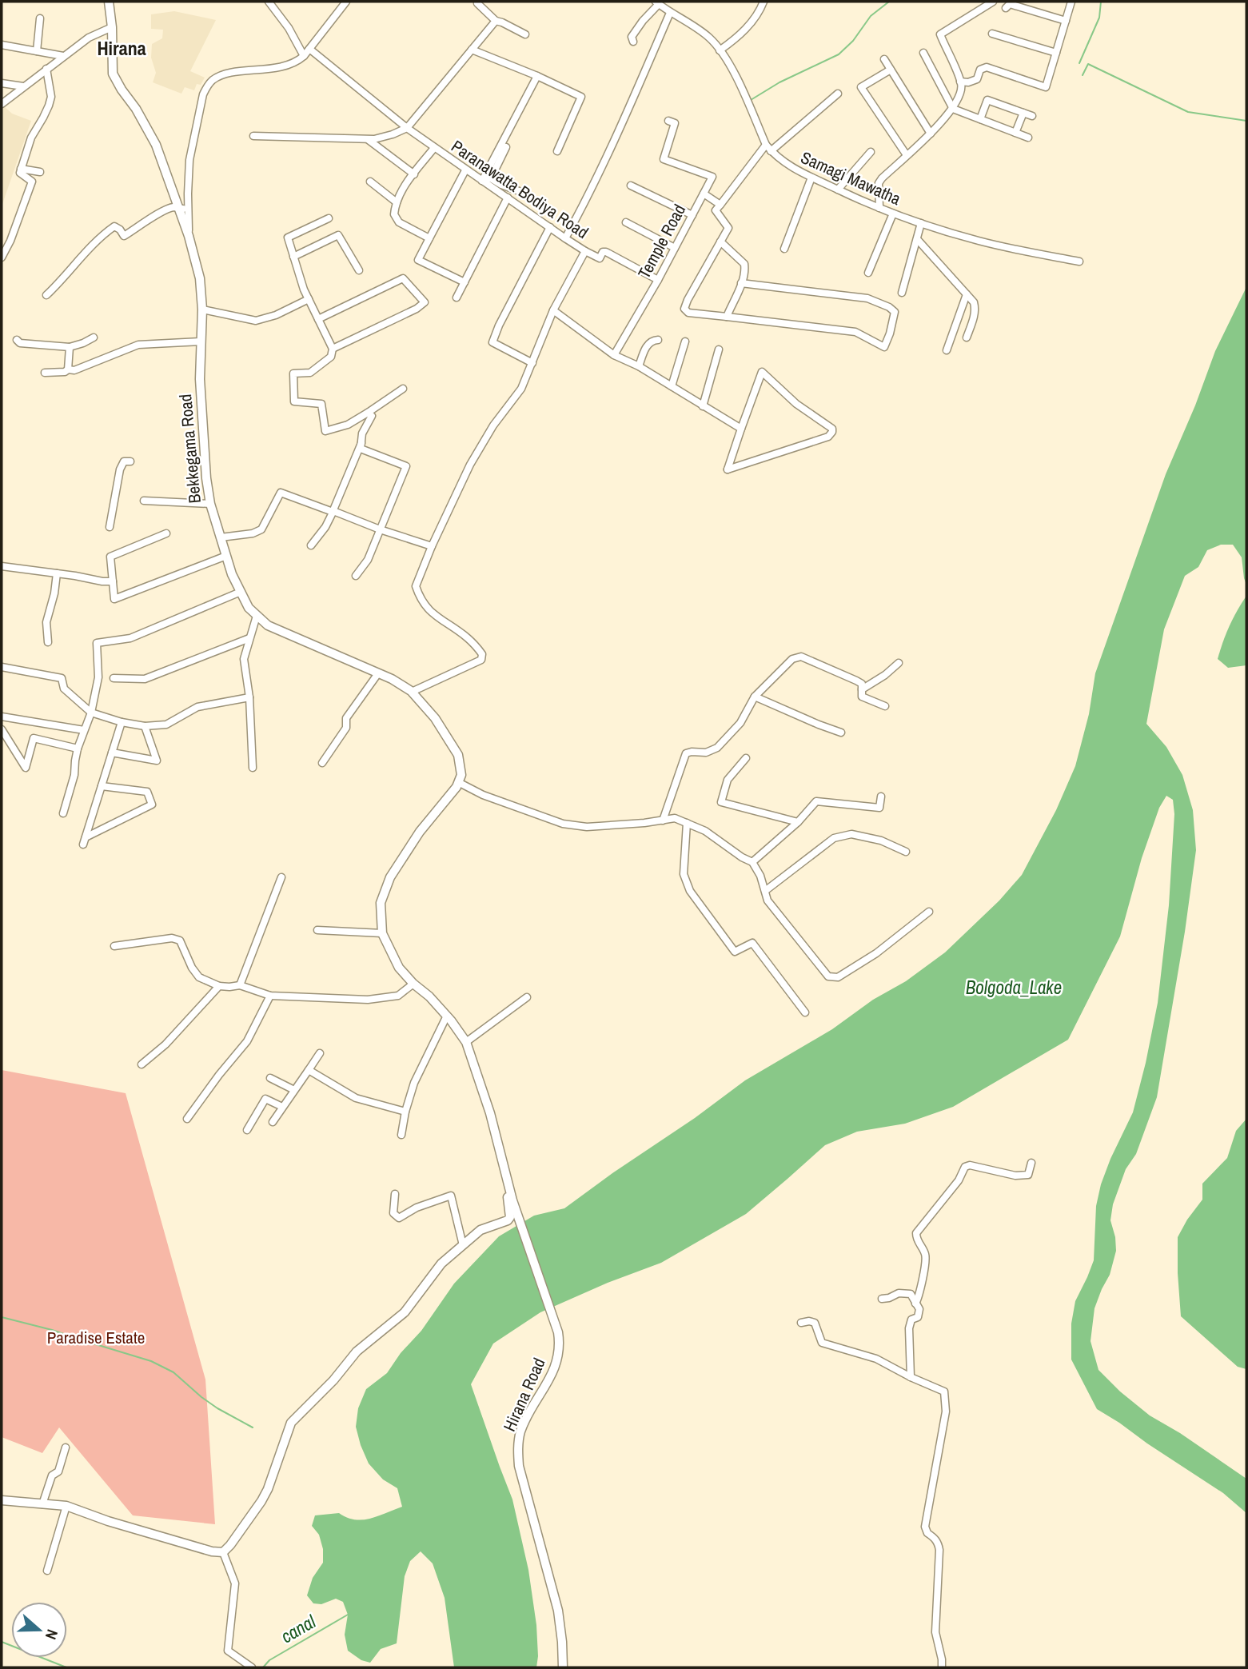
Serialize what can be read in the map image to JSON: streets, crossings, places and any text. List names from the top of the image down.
{
  "streets": {
    "street": [
      "Samagi Mawatha",
      "Paranawatta Bodiya Road",
      "Temple Road",
      "Bekkegama Road",
      "Hirana Road"
    ]
  },
  "crossings": [
    ["Paranawatta Bodiya Road", "Bekkegama Road"]
  ],
  "districts": ["Hirana"],
  "water": ["Bolgoda_Lake", "canal"],
  "parks": ["Paradise Estate"],
  "north": "right"
}
